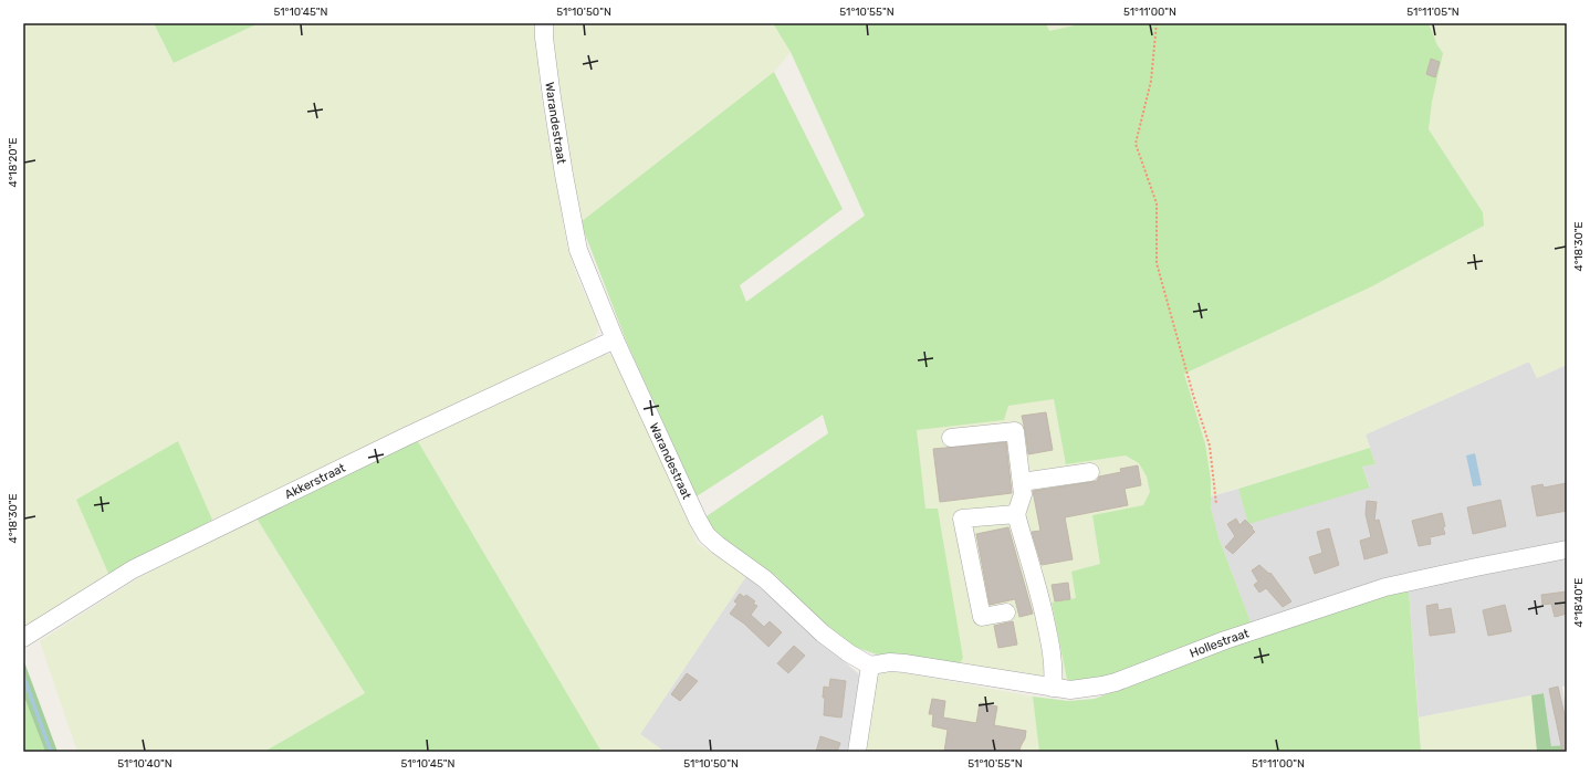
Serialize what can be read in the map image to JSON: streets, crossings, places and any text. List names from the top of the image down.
{
  "streets": {
    "street": ["Warandestraat", "Akkerstraat", "Hollestraat"]
  },
  "crossings": [
    ["Warandestraat", "Akkerstraat"],
    ["Warandestraat", "Hollestraat"]
  ],
  "coordinates": [
    "51°10'45\"N",
    "51°10'50\"N",
    "51°10'55\"N",
    "51°11'00\"N",
    "51°11'05\"N",
    "4°18'20\"E",
    "4°18'30\"E",
    "4°18'40\"E",
    "51°10'40\"N"
  ]
}
